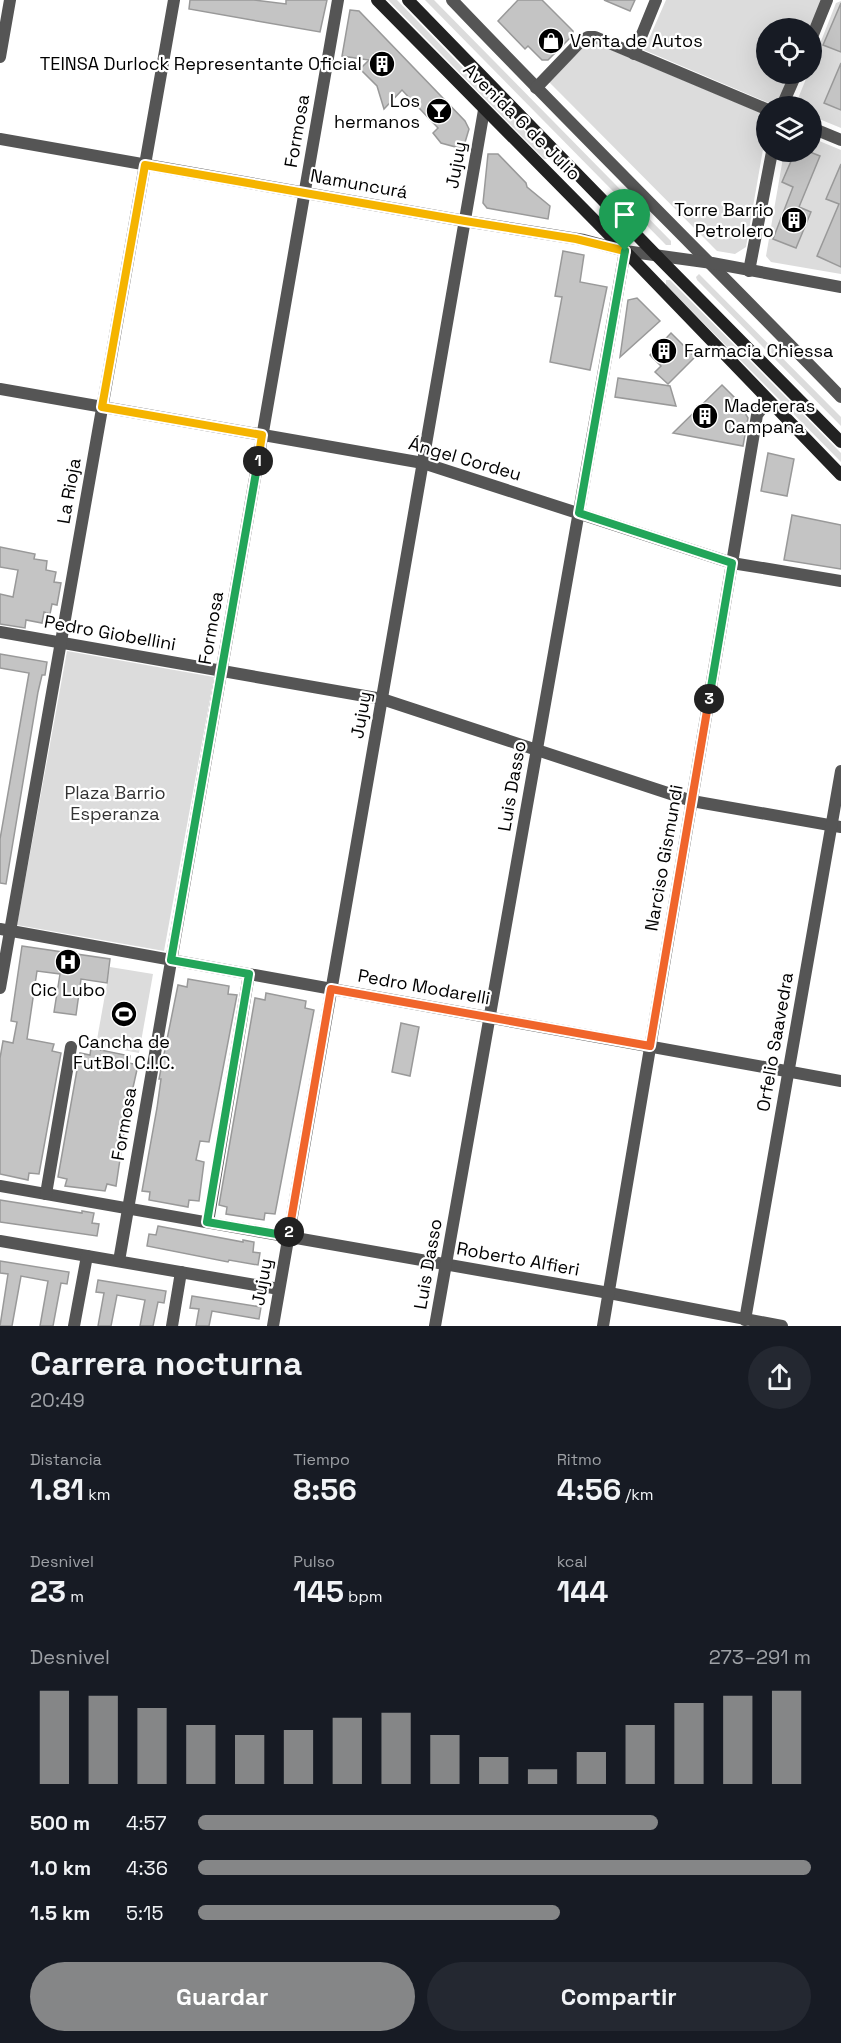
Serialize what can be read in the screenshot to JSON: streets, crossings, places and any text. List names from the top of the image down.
{
  "streets": {
    "main road": ["Avenida 6 de Julio"],
    "street": [
      "Formosa",
      "Jujuy",
      "Namuncurá",
      "Ángel Cordeu",
      "La Rioja",
      "Pedro Giobellini",
      "Luis Dasso",
      "Narciso Gismundi",
      "Pedro Modarelli",
      "Orfelio Saavedra",
      "Roberto Alfieri"
    ]
  },
  "crossings": [
    ["Avenida 6 de Julio", "Jujuy"],
    ["Avenida 6 de Julio", "Namuncurá"],
    ["Avenida 6 de Julio", "Luis Dasso"],
    ["Avenida 6 de Julio", "Narciso Gismundi"],
    ["Formosa", "Namuncurá"],
    ["Formosa", "Ángel Cordeu"],
    ["Formosa", "Pedro Giobellini"],
    ["Formosa", "Pedro Modarelli"],
    ["Formosa", "Roberto Alfieri"],
    ["Jujuy", "Namuncurá"],
    ["Jujuy", "Ángel Cordeu"],
    ["Jujuy", "Pedro Giobellini"],
    ["Jujuy", "Pedro Modarelli"],
    ["Jujuy", "Roberto Alfieri"],
    ["Namuncurá", "La Rioja"],
    ["Namuncurá", "Luis Dasso"],
    ["Ángel Cordeu", "La Rioja"],
    ["Ángel Cordeu", "Luis Dasso"],
    ["Ángel Cordeu", "Narciso Gismundi"],
    ["La Rioja", "Pedro Giobellini"],
    ["La Rioja", "Pedro Modarelli"],
    ["Pedro Giobellini", "Luis Dasso"],
    ["Pedro Giobellini", "Narciso Gismundi"],
    ["Pedro Giobellini", "Orfelio Saavedra"],
    ["Luis Dasso", "Pedro Modarelli"],
    ["Luis Dasso", "Roberto Alfieri"],
    ["Narciso Gismundi", "Pedro Modarelli"],
    ["Narciso Gismundi", "Roberto Alfieri"],
    ["Pedro Modarelli", "Orfelio Saavedra"],
    ["Orfelio Saavedra", "Roberto Alfieri"]
  ],
  "parks": ["Plaza Barrio Esperanza"],
  "places": {
    "shop": ["Venta de Autos"],
    "building": [
      "TEINSA Durlock Representante Oficial",
      "Torre Barrio Petrolero",
      "Farmacia Chiessa",
      "Madereras Campana"
    ],
    "bar": ["Los hermanos"],
    "hospital": ["Cic Lubo"],
    "sports": ["Cancha de FutBol C.I.C."]
  },
  "page": {
    "pins": ["1", "3", "2"],
    "heading": ["Carrera nocturna", "20:49"],
    "stats": [
      ["Distancia", "1.81 km"],
      ["Tiempo", "8:56"],
      ["Ritmo", "4:56 /km"],
      ["Desnivel", "23 m"],
      ["Pulso", "145 bpm"],
      ["kcal", "144"]
    ],
    "chart": ["Desnivel", "273–291 m"],
    "list": [
      {
        "name": "500 m",
        "note": "4:57"
      },
      {
        "name": "1.0 km",
        "note": "4:36"
      },
      {
        "name": "1.5 km",
        "note": "5:15"
      }
    ],
    "buttons": ["Guardar", "Compartir"]
  }
}
